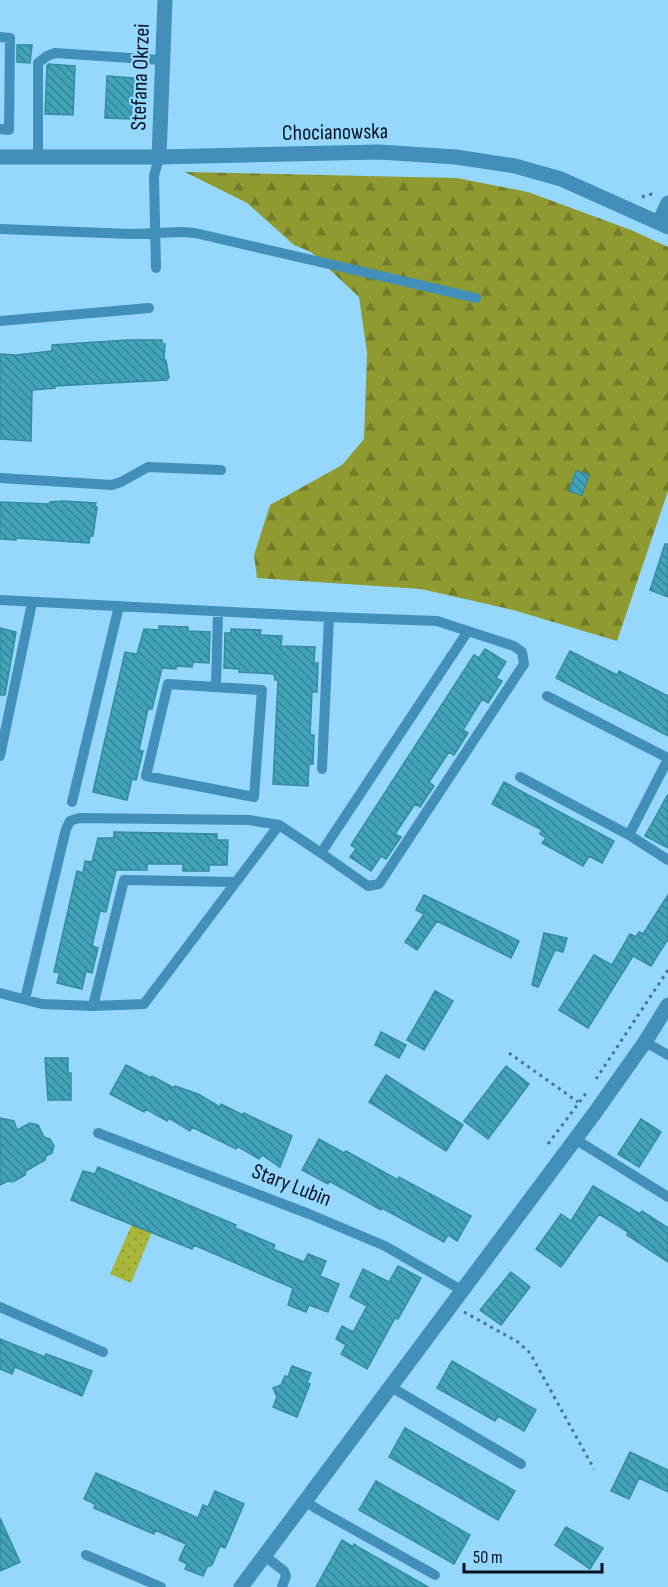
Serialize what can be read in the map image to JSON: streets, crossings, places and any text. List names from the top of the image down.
{
  "streets": {
    "street": ["Stefana Okrzei", "Chocianowska"],
    "lane": ["Stary Lubin"]
  },
  "crossings": [
    ["Stefana Okrzei", "Chocianowska"]
  ],
  "scale_bar": "50 m"
}
